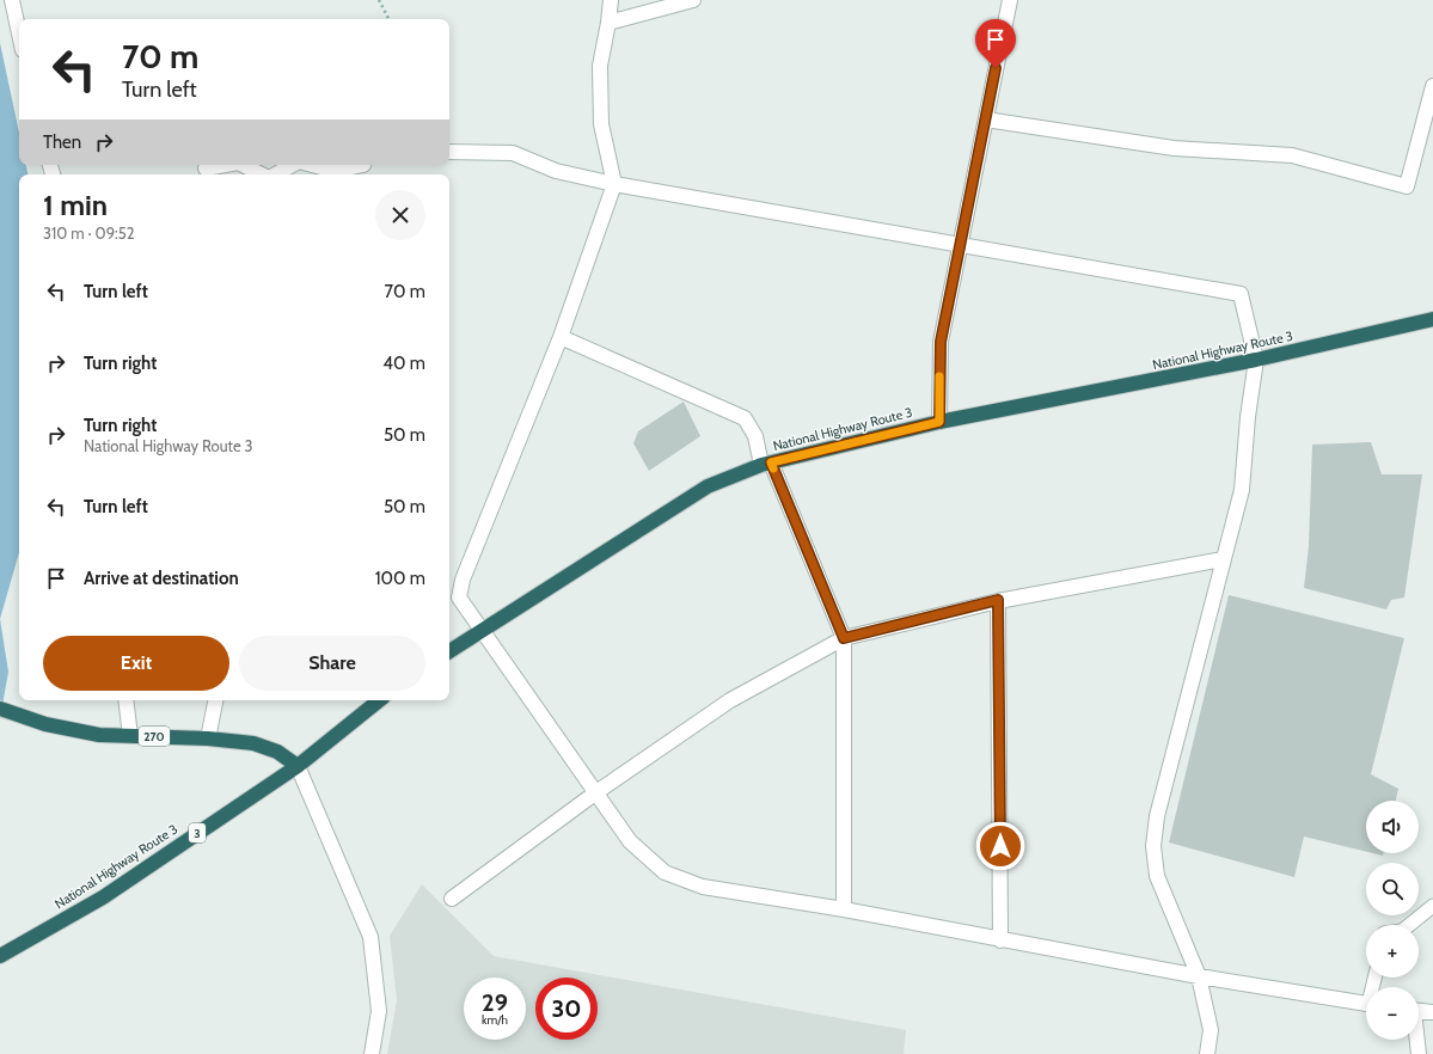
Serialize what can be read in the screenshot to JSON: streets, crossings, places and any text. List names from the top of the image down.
{
  "streets": {
    "highway": ["National Highway Route 3", "270", "3"]
  },
  "crossings": [
    ["National Highway Route 3", "270"]
  ],
  "page": {
    "turn": ["70 m", "Turn left"],
    "then": "Then",
    "heading": ["1 min", "310 m · 09:52"],
    "list": [
      {
        "name": "Turn left",
        "value": "70 m"
      },
      {
        "name": "Turn right",
        "value": "40 m"
      },
      {
        "name": "Turn right",
        "note": "National Highway Route 3",
        "value": "50 m"
      },
      {
        "name": "Turn left",
        "value": "50 m"
      },
      {
        "name": "Arrive at destination",
        "value": "100 m"
      }
    ],
    "buttons": ["Exit", "Share"],
    "map_buttons": ["+", "−"],
    "speed": "29 km/h",
    "limit": "30"
  }
}
